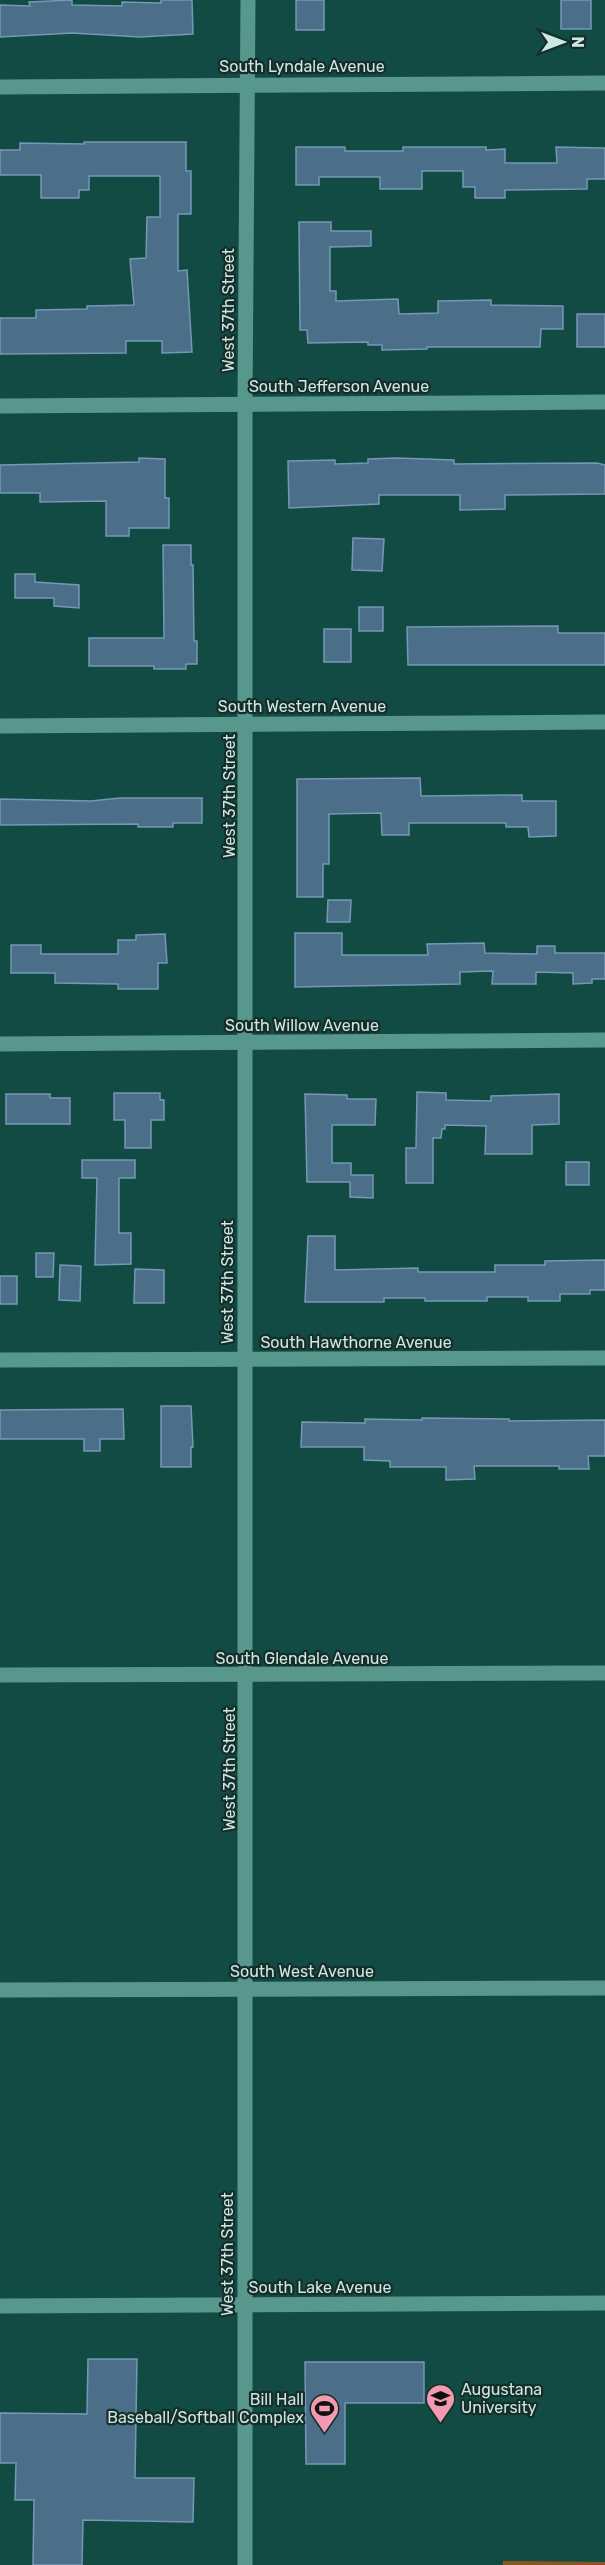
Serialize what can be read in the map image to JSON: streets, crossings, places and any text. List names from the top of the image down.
{
  "streets": {
    "street": [
      "South Lyndale Avenue",
      "West 37th Street",
      "South Jefferson Avenue",
      "South Western Avenue",
      "South Willow Avenue",
      "South Hawthorne Avenue",
      "South Glendale Avenue",
      "South West Avenue",
      "South Lake Avenue"
    ]
  },
  "crossings": [
    ["South Lyndale Avenue", "West 37th Street"],
    ["West 37th Street", "South Jefferson Avenue"],
    ["West 37th Street", "South Western Avenue"],
    ["West 37th Street", "South Willow Avenue"],
    ["West 37th Street", "South Hawthorne Avenue"],
    ["West 37th Street", "South Glendale Avenue"],
    ["West 37th Street", "South West Avenue"],
    ["West 37th Street", "South Lake Avenue"]
  ],
  "places": {
    "school or university": ["Augustana University"],
    "sports": ["Bill Hall Baseball/Softball Complex"]
  },
  "north": "right"
}
